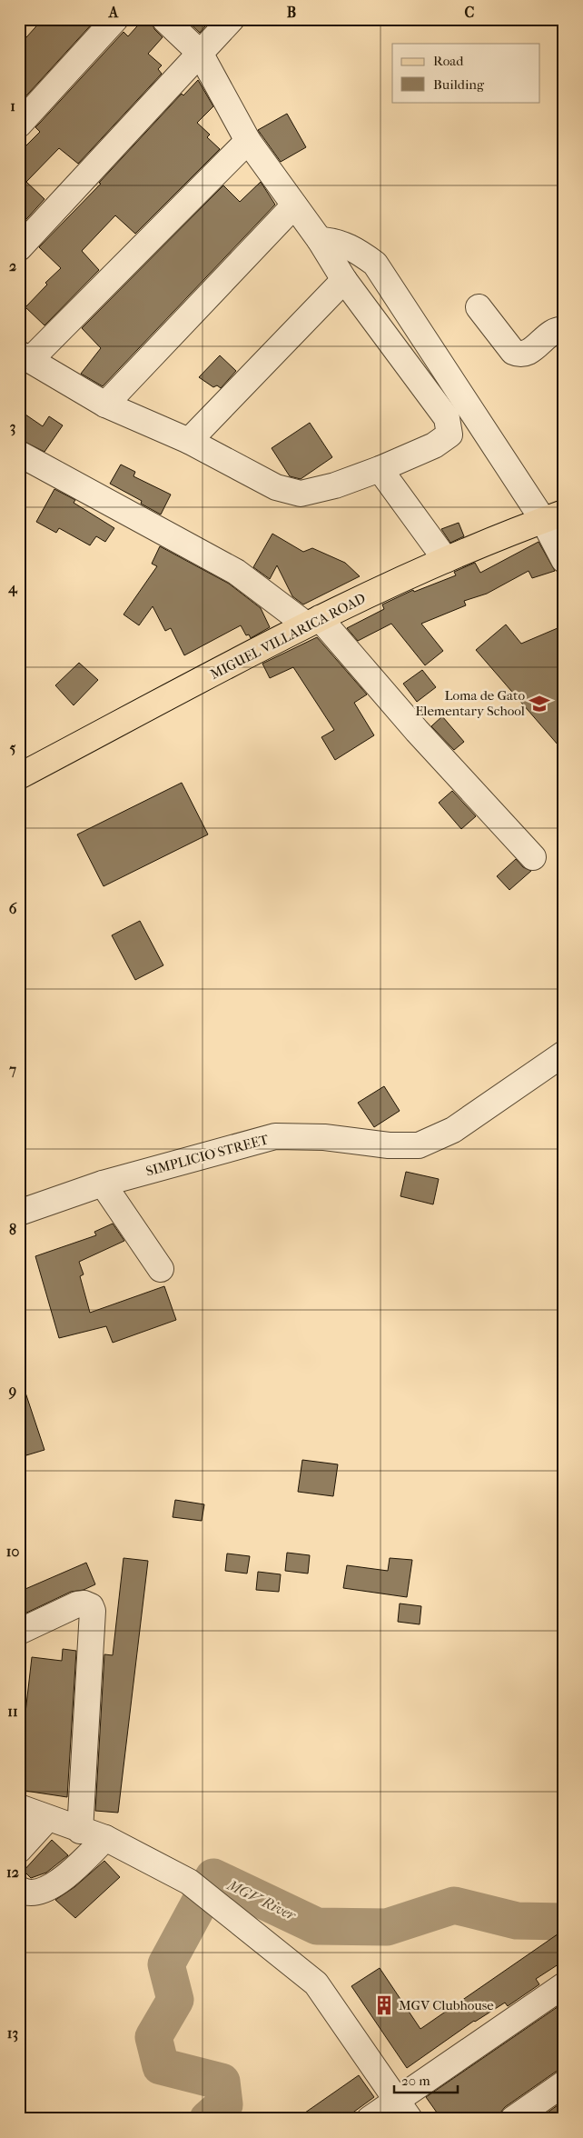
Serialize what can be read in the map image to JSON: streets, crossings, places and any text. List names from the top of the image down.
{
  "streets": {
    "main road": ["MIGUEL VILLARICA ROAD"],
    "street": ["SIMPLICIO STREET"]
  },
  "water": ["MGV River"],
  "places": {
    "school or university": ["Loma de Gato Elementary School"],
    "building": ["MGV Clubhouse"]
  },
  "legend": ["Road", "Building"],
  "scale_bar": "20 m",
  "grid": {
    "columns": ["A", "B", "C"],
    "rows": [
      "1",
      "2",
      "3",
      "4",
      "5",
      "6",
      "7",
      "8",
      "9",
      "10",
      "11",
      "12",
      "13"
    ]
  }
}
